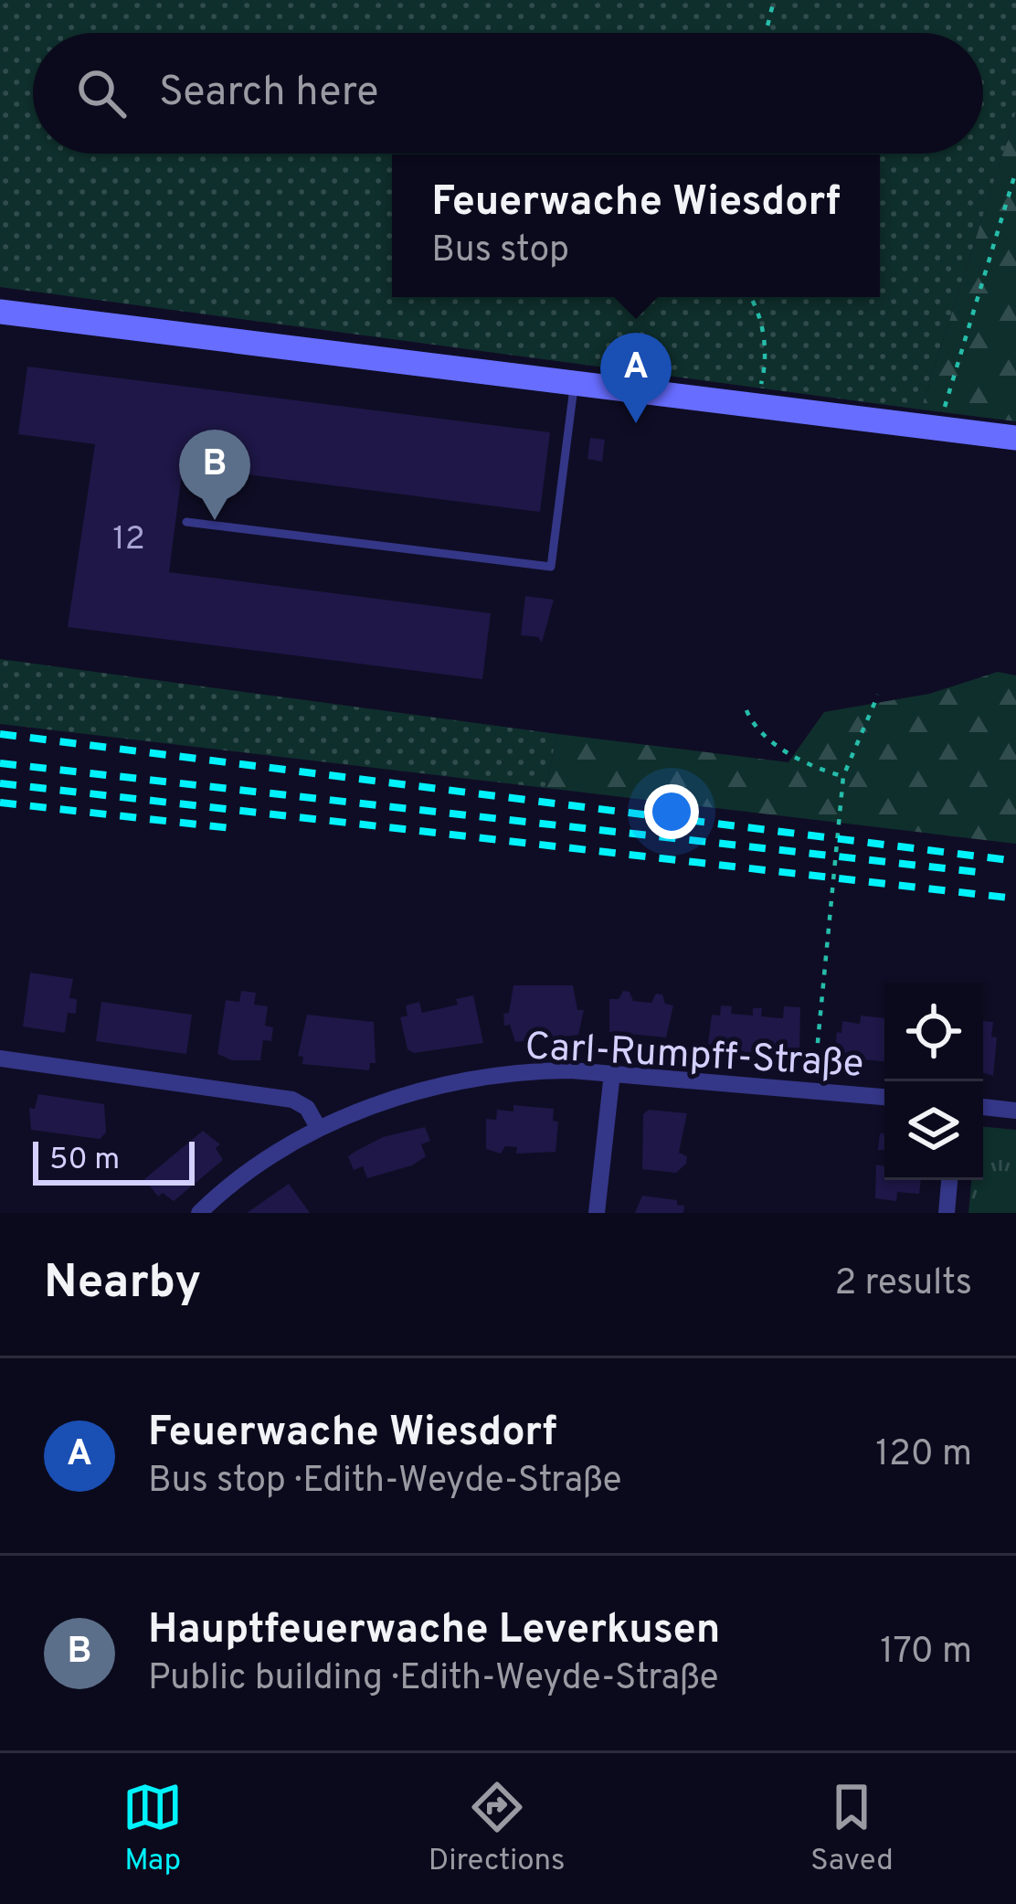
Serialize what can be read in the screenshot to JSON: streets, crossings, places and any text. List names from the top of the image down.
{
  "streets": {
    "street": ["Carl-Rumpff-Straße"]
  },
  "house_numbers": ["12"],
  "scale_bar": "50 m",
  "page": {
    "search": "Search here",
    "popup": ["Feuerwache Wiesdorf", "Bus stop"],
    "pins": ["A", "B"],
    "scale": "50 m",
    "heading": ["Nearby", "2 results"],
    "list": [
      {
        "mark": "A",
        "name": "Feuerwache Wiesdorf",
        "note": "Bus stop · Edith-Weyde-Straße",
        "value": "120 m"
      },
      {
        "mark": "B",
        "name": "Hauptfeuerwache Leverkusen",
        "note": "Public building · Edith-Weyde-Straße",
        "value": "170 m"
      }
    ],
    "nav": ["Map", "Directions", "Saved"]
  }
}
